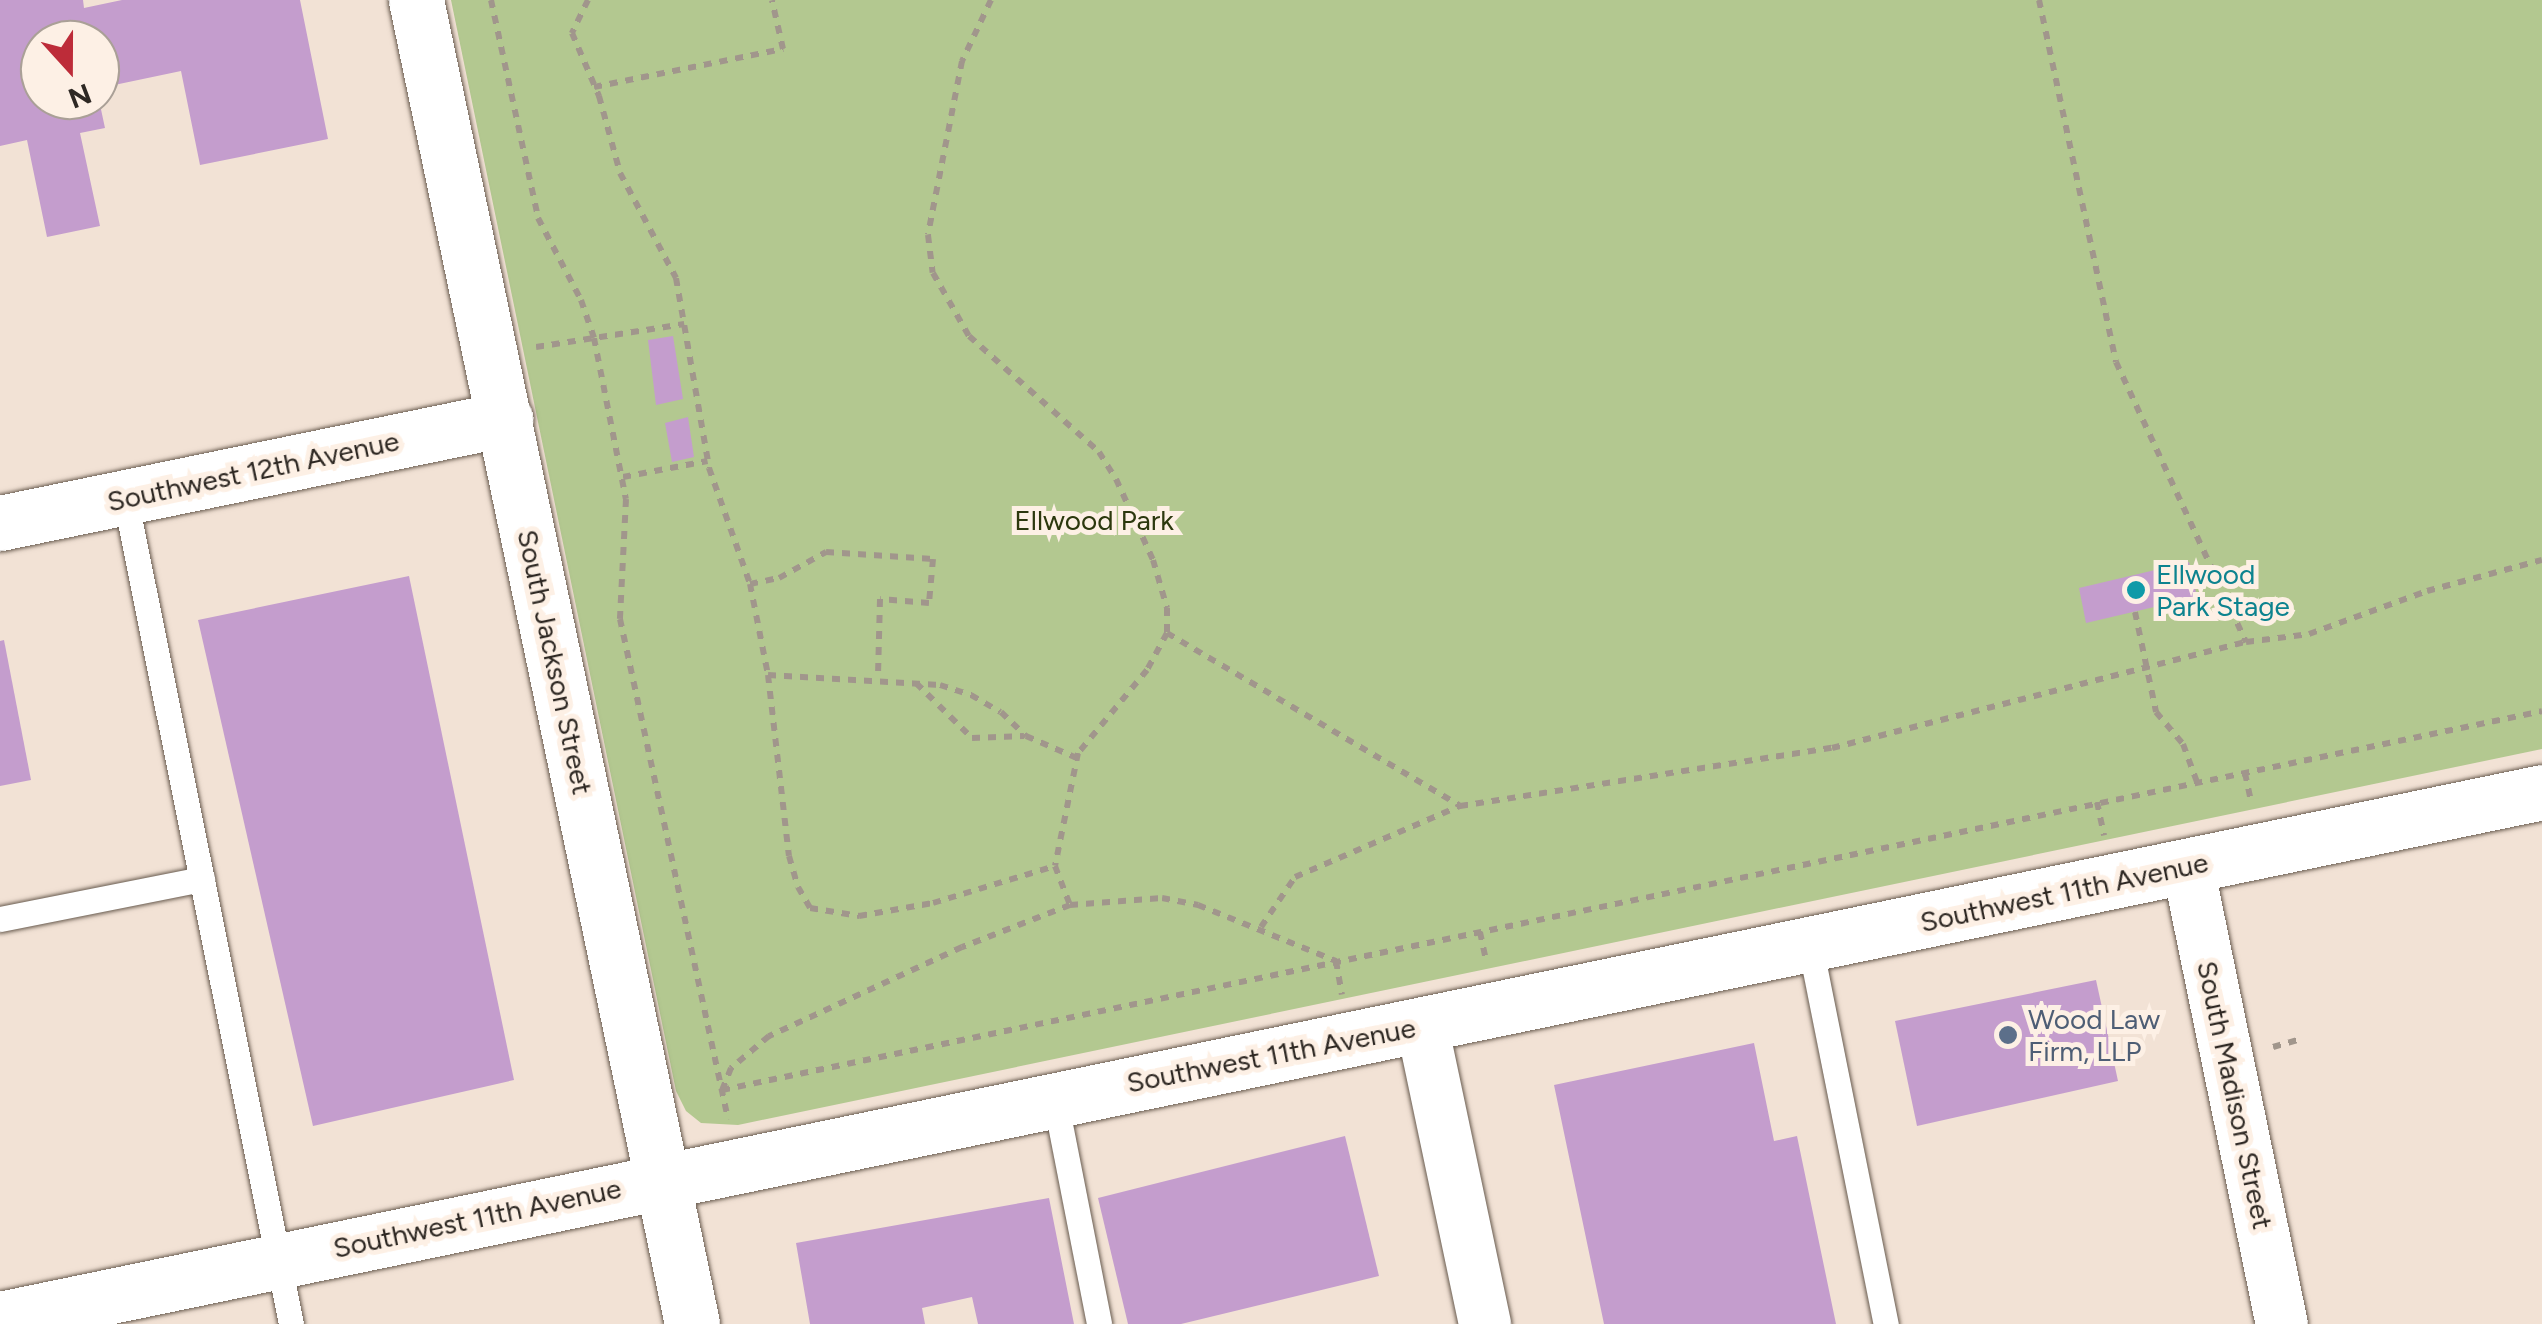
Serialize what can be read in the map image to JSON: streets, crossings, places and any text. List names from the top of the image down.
{
  "streets": {
    "street": [
      "Southwest 12th Avenue",
      "South Jackson Street",
      "Southwest 11th Avenue",
      "South Madison Street"
    ]
  },
  "crossings": [
    ["Southwest 12th Avenue", "South Jackson Street"],
    ["South Jackson Street", "Southwest 11th Avenue"],
    ["Southwest 11th Avenue", "South Madison Street"]
  ],
  "parks": ["Ellwood Park"],
  "places": ["Ellwood Park Stage", "Wood Law Firm, LLP"],
  "north": "bottom"
}
